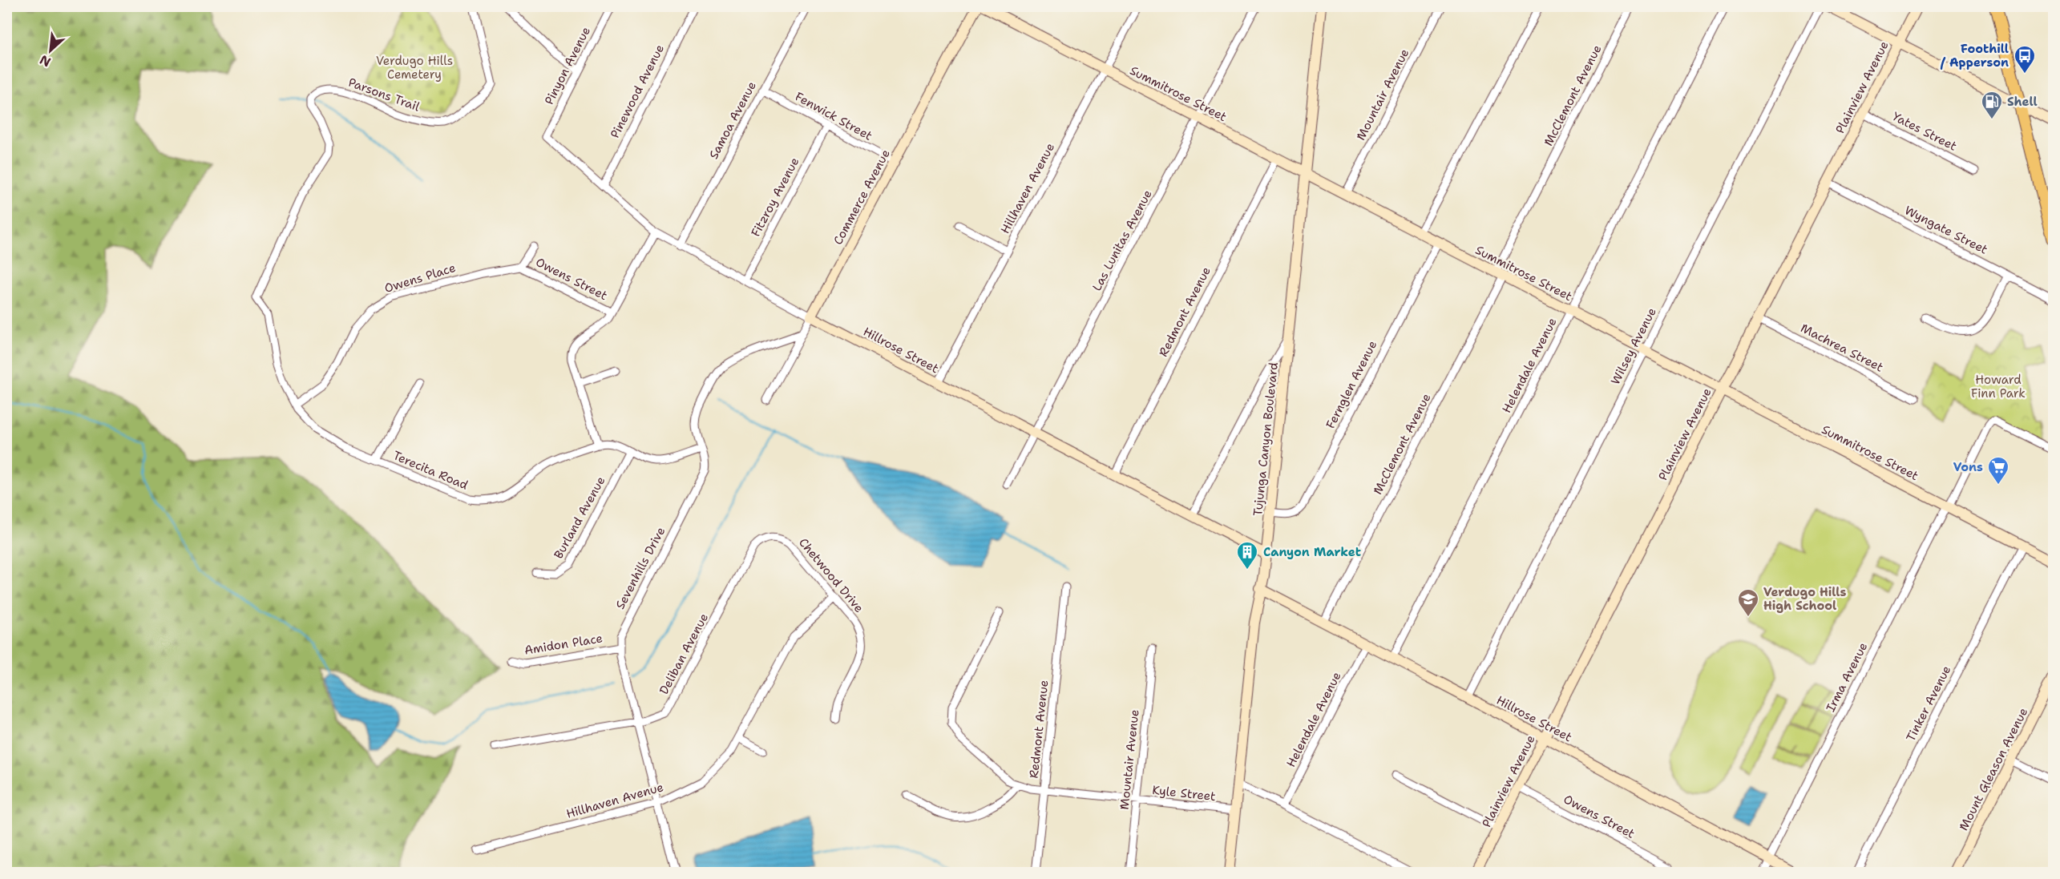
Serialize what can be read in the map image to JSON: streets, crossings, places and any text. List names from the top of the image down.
{
  "streets": {
    "street": [
      "Pinyon Avenue",
      "Plainview Avenue",
      "Pinewood Avenue",
      "Summitrose Street",
      "Parsons Trail",
      "Mountair Avenue",
      "McClemont Avenue",
      "Fenwick Street",
      "Samoa Avenue",
      "Yates Street",
      "Hillhaven Avenue",
      "Fitzroy Avenue",
      "Commerce Avenue",
      "Wyngate Street",
      "Las Lunitas Avenue",
      "Owens Place",
      "Owens Street",
      "Redmont Avenue",
      "Wilsey Avenue",
      "Machrea Street",
      "Hillrose Street",
      "Helendale Avenue",
      "Fernglen Avenue",
      "Tujunga Canyon Boulevard",
      "Terecita Road",
      "Burland Avenue",
      "Sevenhills Drive",
      "Chetwood Drive",
      "Amidon Place",
      "Deliban Avenue",
      "Irma Avenue",
      "Tinker Avenue",
      "Mount Gleason Avenue",
      "Kyle Street"
    ]
  },
  "crossings": [
    ["Pinyon Avenue", "Hillrose Street"],
    ["Plainview Avenue", "Summitrose Street"],
    ["Plainview Avenue", "Yates Street"],
    ["Plainview Avenue", "Wyngate Street"],
    ["Plainview Avenue", "Owens Street"],
    ["Plainview Avenue", "Machrea Street"],
    ["Plainview Avenue", "Hillrose Street"],
    ["Pinewood Avenue", "Hillrose Street"],
    ["Summitrose Street", "Mountair Avenue"],
    ["Summitrose Street", "McClemont Avenue"],
    ["Summitrose Street", "Hillhaven Avenue"],
    ["Summitrose Street", "Las Lunitas Avenue"],
    ["Summitrose Street", "Redmont Avenue"],
    ["Summitrose Street", "Wilsey Avenue"],
    ["Summitrose Street", "Helendale Avenue"],
    ["Summitrose Street", "Fernglen Avenue"],
    ["Summitrose Street", "Tujunga Canyon Boulevard"],
    ["Summitrose Street", "Irma Avenue"],
    ["Summitrose Street", "Tinker Avenue"],
    ["Parsons Trail", "Terecita Road"],
    ["Mountair Avenue", "Kyle Street"],
    ["McClemont Avenue", "Hillrose Street"],
    ["Fenwick Street", "Samoa Avenue"],
    ["Fenwick Street", "Fitzroy Avenue"],
    ["Fenwick Street", "Commerce Avenue"],
    ["Samoa Avenue", "Hillrose Street"],
    ["Hillhaven Avenue", "Hillrose Street"],
    ["Hillhaven Avenue", "Sevenhills Drive"],
    ["Hillhaven Avenue", "Chetwood Drive"],
    ["Fitzroy Avenue", "Hillrose Street"],
    ["Commerce Avenue", "Hillrose Street"],
    ["Commerce Avenue", "Sevenhills Drive"],
    ["Las Lunitas Avenue", "Hillrose Street"],
    ["Owens Place", "Owens Street"],
    ["Owens Place", "Terecita Road"],
    ["Redmont Avenue", "Hillrose Street"],
    ["Redmont Avenue", "Kyle Street"],
    ["Wilsey Avenue", "Hillrose Street"],
    ["Hillrose Street", "Helendale Avenue"],
    ["Hillrose Street", "Tujunga Canyon Boulevard"],
    ["Hillrose Street", "Irma Avenue"],
    ["Fernglen Avenue", "Tujunga Canyon Boulevard"],
    ["Tujunga Canyon Boulevard", "Kyle Street"],
    ["Terecita Road", "Burland Avenue"],
    ["Terecita Road", "Sevenhills Drive"],
    ["Sevenhills Drive", "Amidon Place"],
    ["Sevenhills Drive", "Deliban Avenue"],
    ["Chetwood Drive", "Deliban Avenue"]
  ],
  "parks": ["Verdugo Hills Cemetery", "Howard Finn Park"],
  "places": {
    "bus stop": ["Foothill / Apperson"],
    "fuel station": ["Shell"],
    "supermarket": ["Vons"],
    "building": ["Canyon Market"],
    "school or university": ["Verdugo Hills High School"]
  },
  "north": "bottom left"
}
